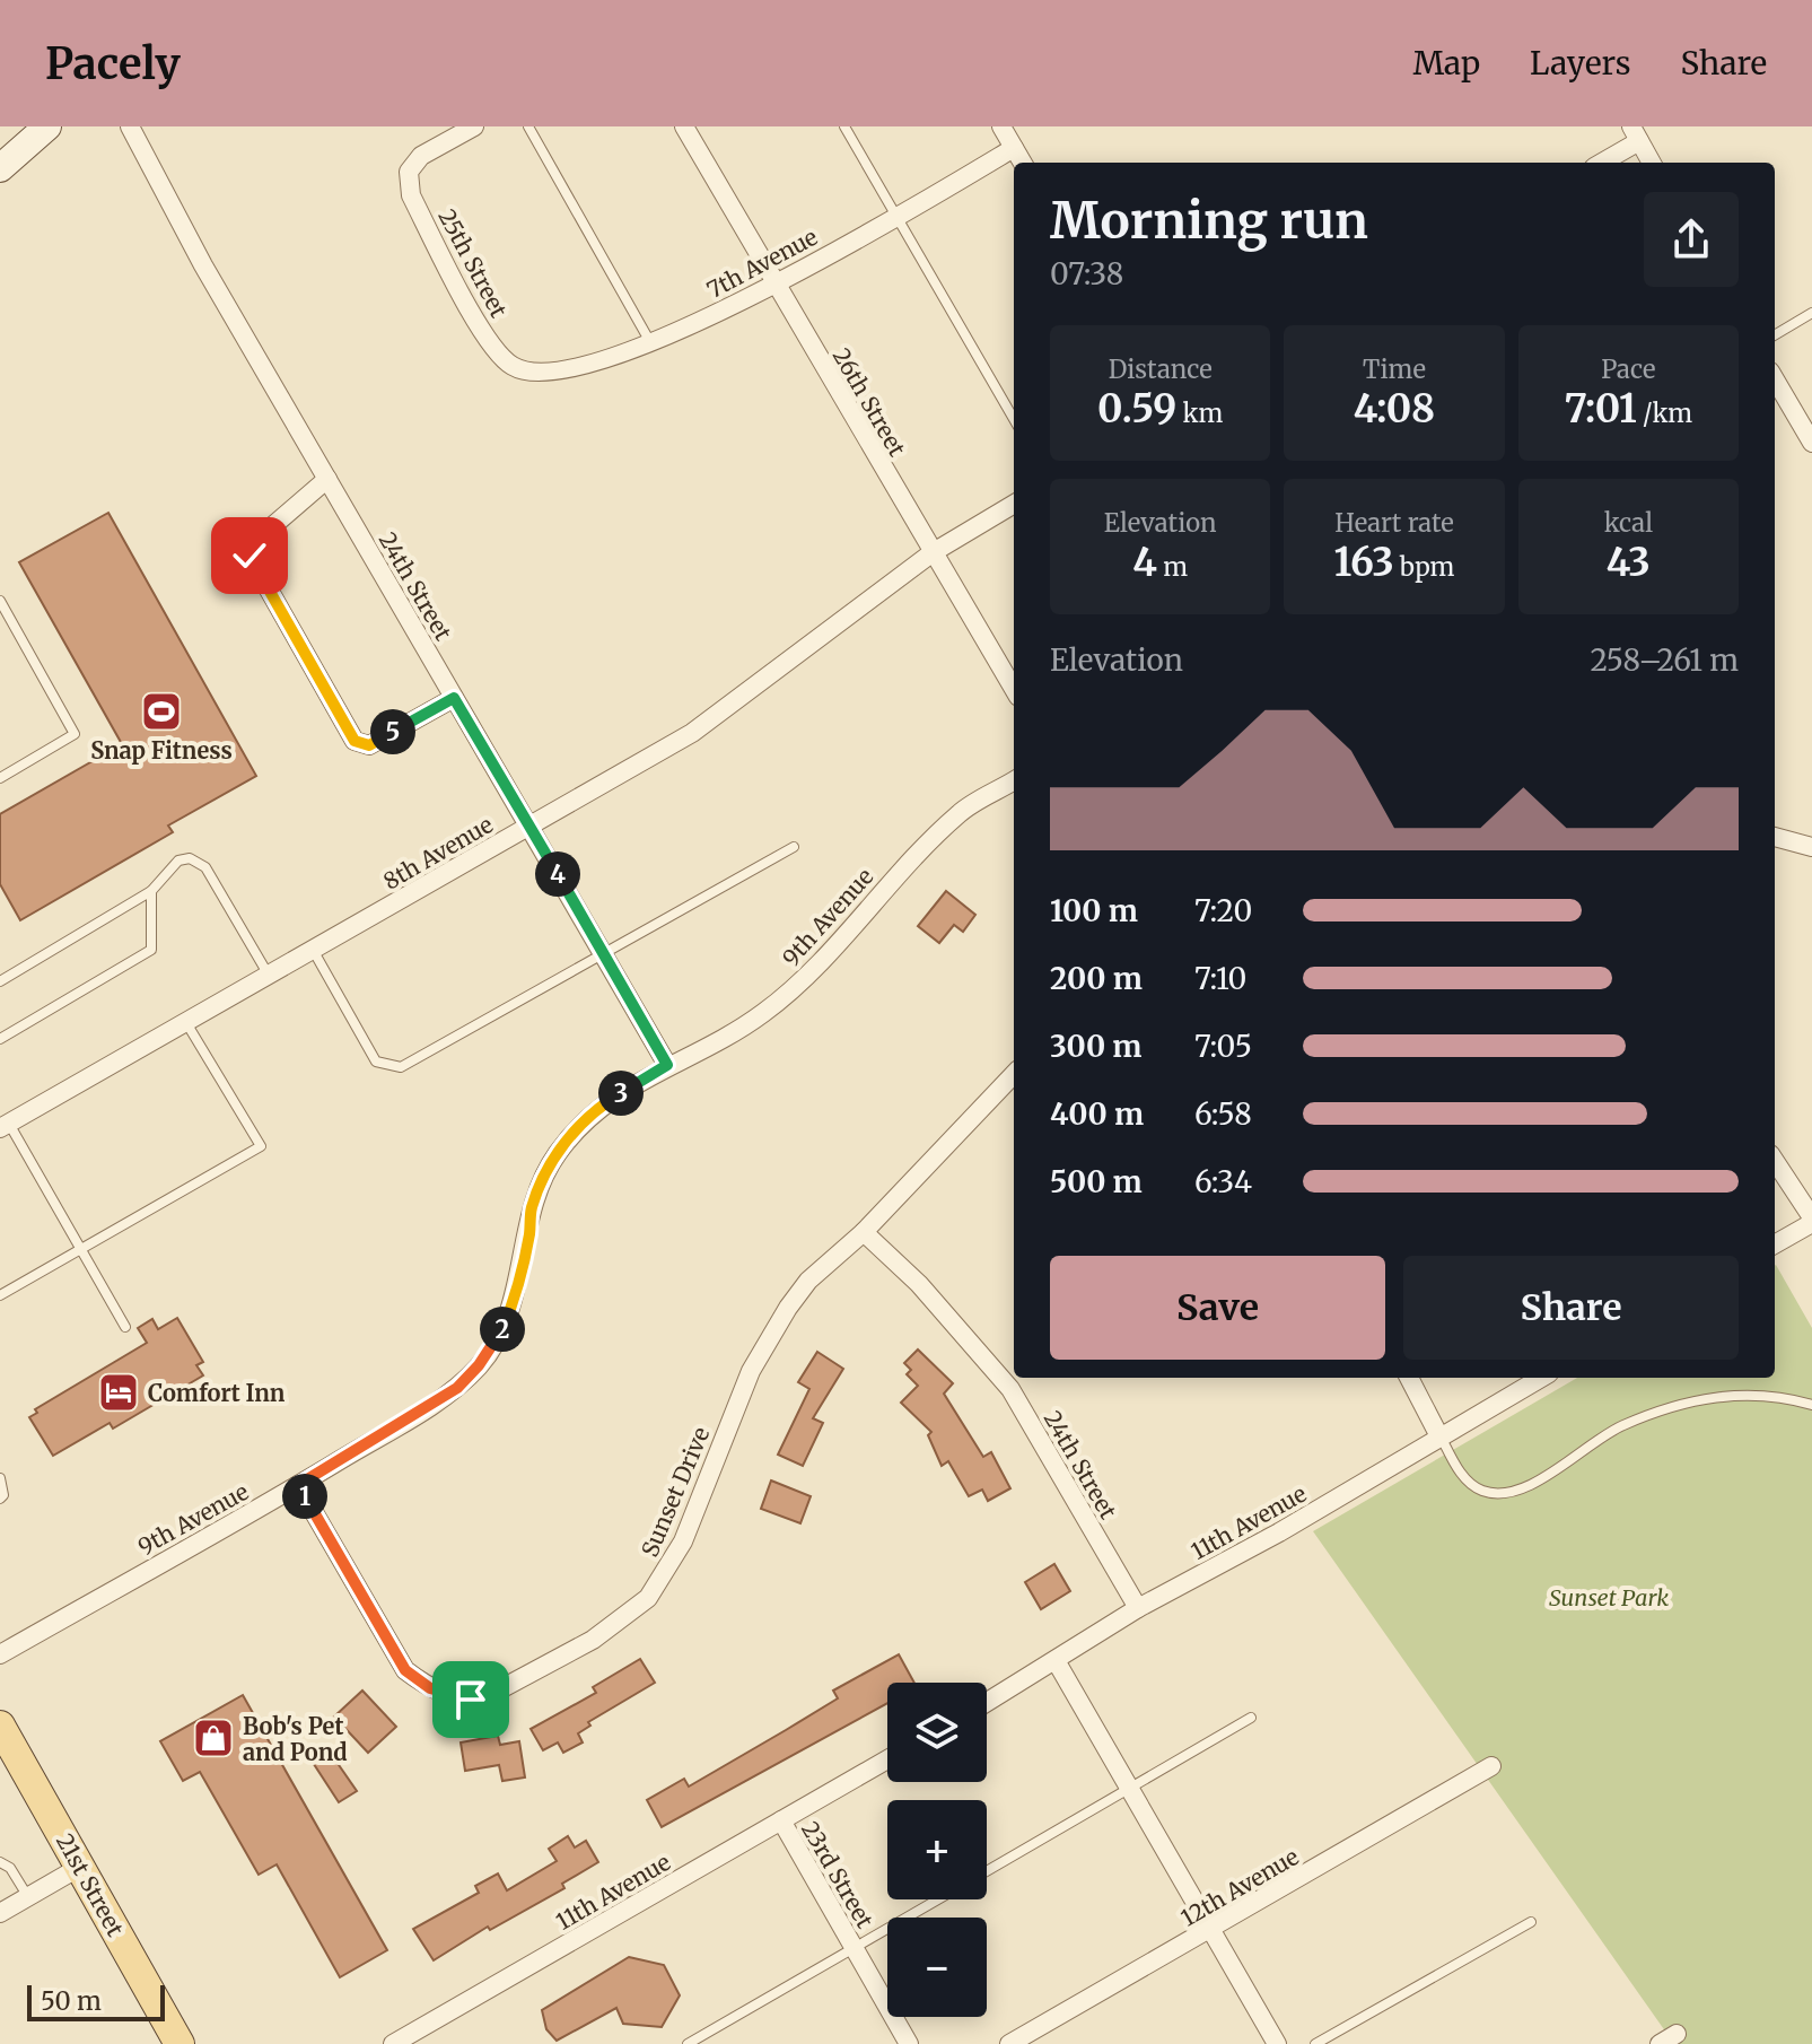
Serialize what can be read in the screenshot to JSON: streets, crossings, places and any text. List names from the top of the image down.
{
  "streets": {
    "main road": ["21st Street"],
    "street": [
      "25th Street",
      "7th Avenue",
      "26th Street",
      "24th Street",
      "8th Avenue",
      "9th Avenue",
      "Sunset Drive",
      "11th Avenue",
      "23rd Street",
      "12th Avenue"
    ]
  },
  "crossings": [
    ["25th Street", "7th Avenue"],
    ["7th Avenue", "26th Street"],
    ["26th Street", "8th Avenue"],
    ["24th Street", "8th Avenue"],
    ["24th Street", "9th Avenue"],
    ["24th Street", "Sunset Drive"],
    ["24th Street", "11th Avenue"],
    ["9th Avenue", "Sunset Drive"],
    ["11th Avenue", "23rd Street"]
  ],
  "parks": ["Sunset Park"],
  "places": {
    "sports": ["Snap Fitness"],
    "hotel": ["Comfort Inn"],
    "shop": ["Bob's Pet and Pond"]
  },
  "scale_bar": "50 m",
  "page": {
    "header": "Pacely",
    "nav": ["Map", "Layers", "Share"],
    "heading": ["Morning run", "07:38"],
    "stats": [
      ["Distance", "0.59 km"],
      ["Time", "4:08"],
      ["Pace", "7:01 /km"],
      ["Elevation", "4 m"],
      ["Heart rate", "163 bpm"],
      ["kcal", "43"]
    ],
    "chart": ["Elevation", "258–261 m"],
    "pins": [
      "5",
      "4",
      "3",
      "2",
      "1"
    ],
    "list": [
      {
        "name": "100 m",
        "note": "7:20"
      },
      {
        "name": "200 m",
        "note": "7:10"
      },
      {
        "name": "300 m",
        "note": "7:05"
      },
      {
        "name": "400 m",
        "note": "6:58"
      },
      {
        "name": "500 m",
        "note": "6:34"
      }
    ],
    "buttons": ["Save", "Share"],
    "map_buttons": ["+", "−"],
    "scale": "50 m"
  }
}
